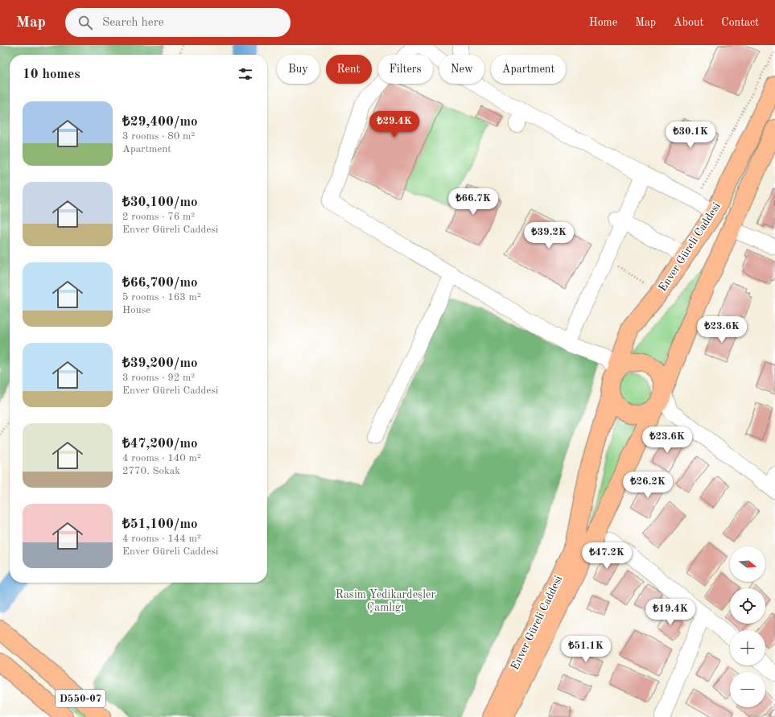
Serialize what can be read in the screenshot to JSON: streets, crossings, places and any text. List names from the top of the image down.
{
  "streets": {
    "main road": ["Enver Güreli Caddesi", "D550-07"]
  },
  "parks": ["Rasim Yedikardeşler Çamlığı"],
  "north": "right",
  "page": {
    "header": "Map",
    "search": "Search here",
    "nav": [
      "Home",
      "Map",
      "About",
      "Contact"
    ],
    "chip": [
      "Buy",
      "Rent",
      "Filters",
      "New",
      "Apartment"
    ],
    "heading": "10 homes",
    "list": [
      {
        "name": "₺29,400/mo",
        "note": "3 rooms · 80 m² · Apartment"
      },
      {
        "name": "₺30,100/mo",
        "note": "2 rooms · 76 m² · Enver Güreli Caddesi"
      },
      {
        "name": "₺66,700/mo",
        "note": "5 rooms · 163 m² · House"
      },
      {
        "name": "₺39,200/mo",
        "note": "3 rooms · 92 m² · Enver Güreli Caddesi"
      },
      {
        "name": "₺47,200/mo",
        "note": "4 rooms · 140 m² · 2770. Sokak"
      },
      {
        "name": "₺51,100/mo",
        "note": "4 rooms · 144 m² · Enver Güreli Caddesi"
      }
    ],
    "price": [
      "₺29.4K",
      "₺30.1K",
      "₺66.7K",
      "₺39.2K",
      "₺23.6K",
      "₺23.6K",
      "₺26.2K",
      "₺47.2K",
      "₺19.4K",
      "₺51.1K"
    ],
    "map_buttons": ["+", "−"]
  }
}
